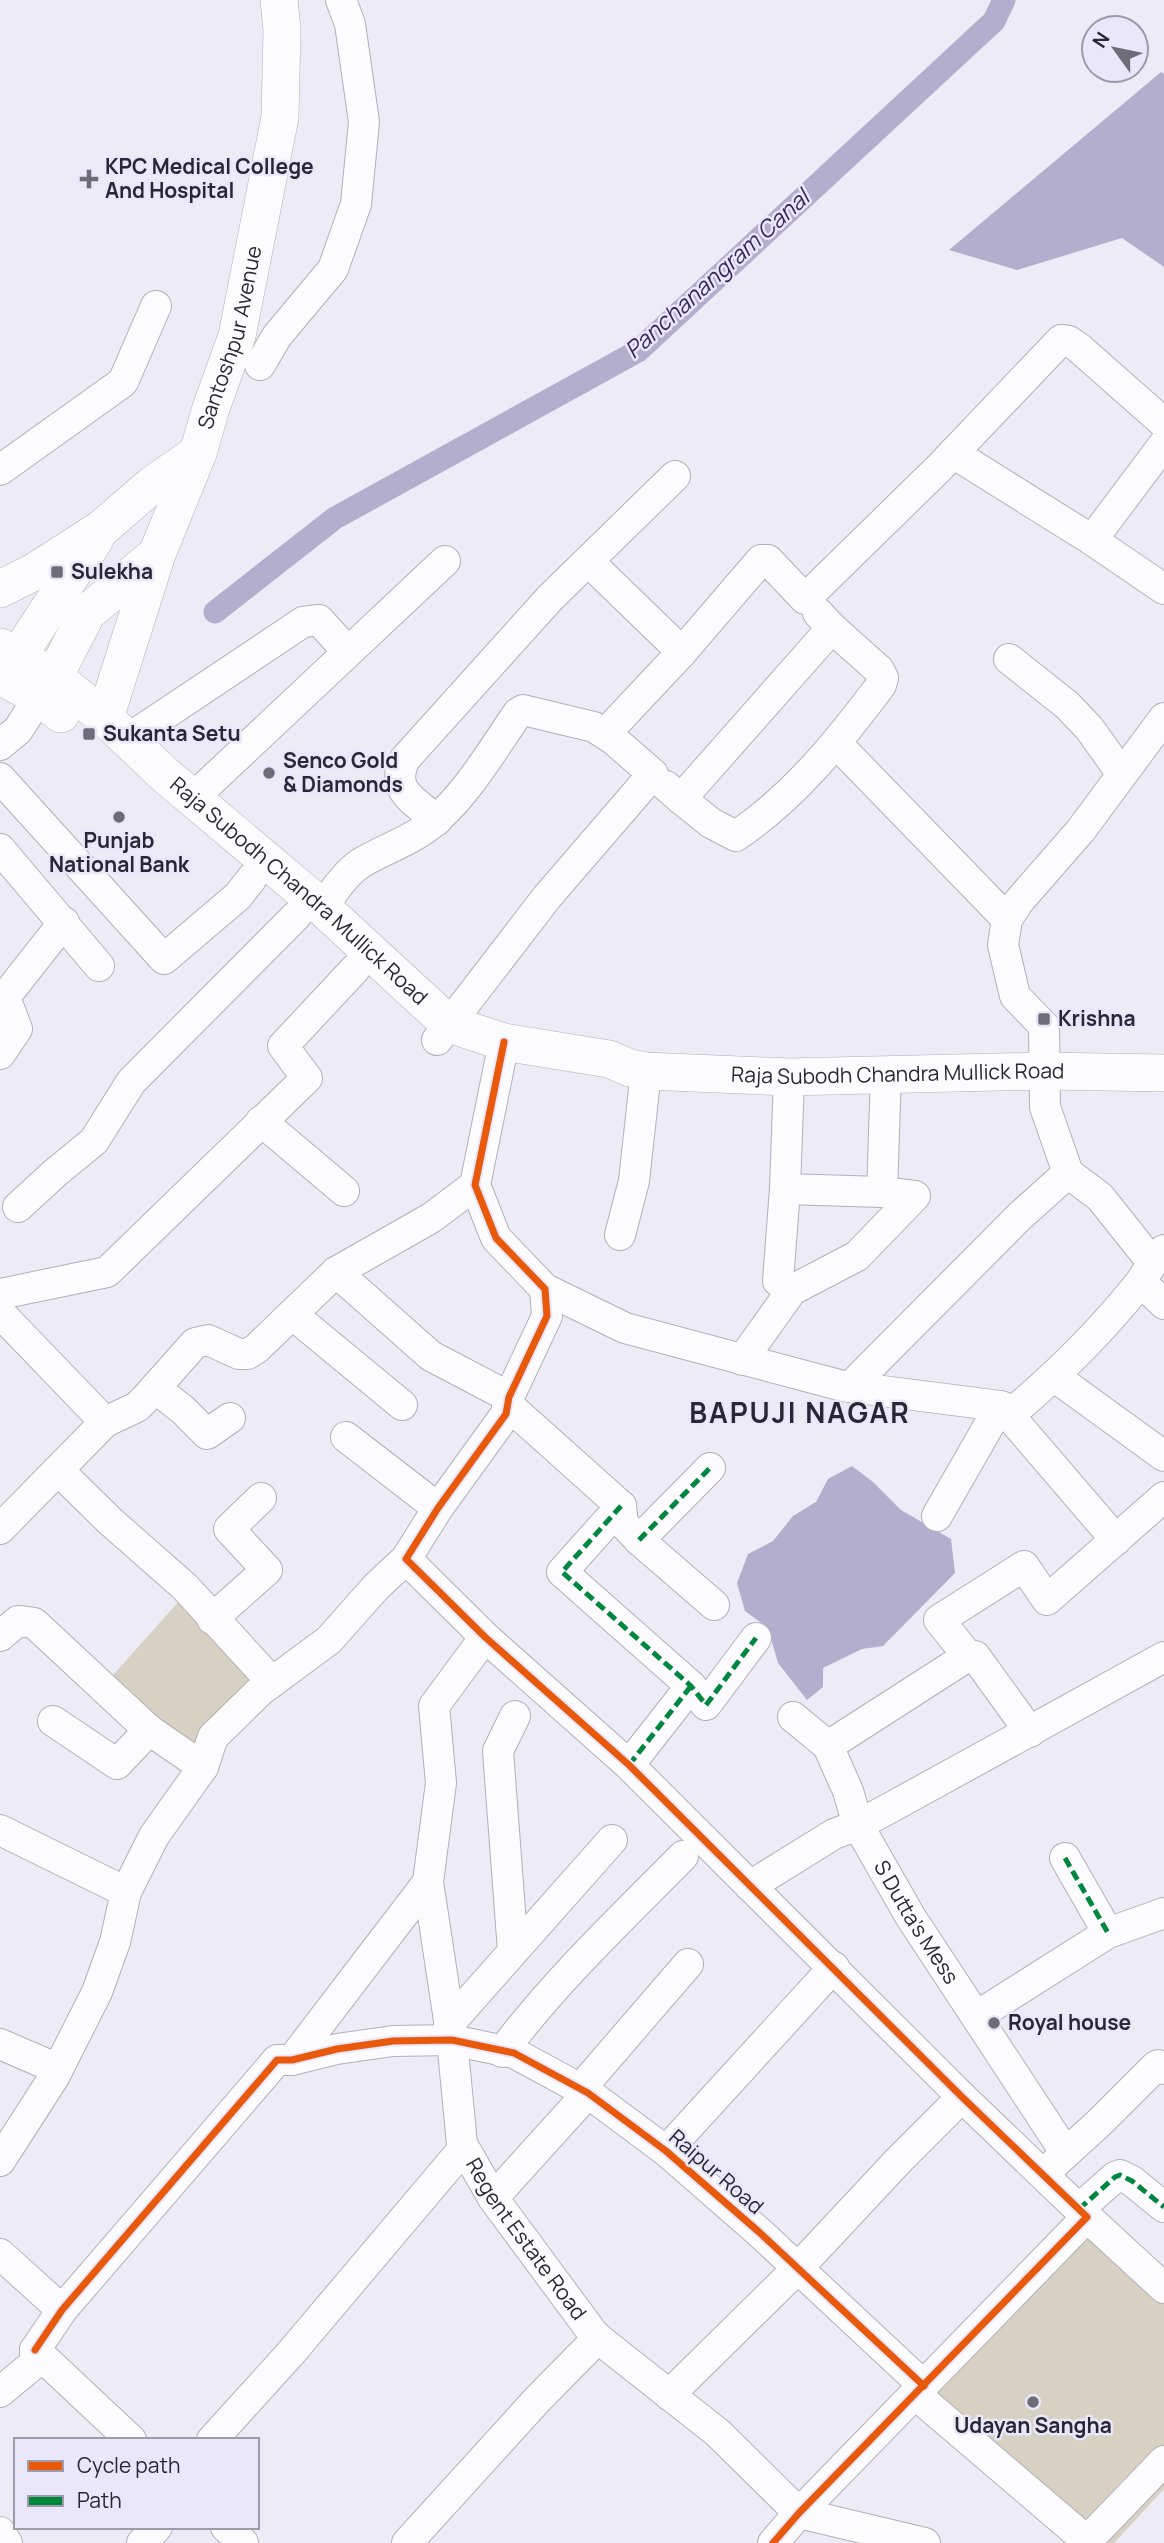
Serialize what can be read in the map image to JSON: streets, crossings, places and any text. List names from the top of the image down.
{
  "streets": {
    "main road": ["Santoshpur Avenue", "Raja Subodh Chandra Mullick Road"],
    "street": ["S Dutta's Mess", "Raipur Road", "Regent Estate Road"]
  },
  "crossings": [
    ["Santoshpur Avenue", "Raja Subodh Chandra Mullick Road"],
    ["Raipur Road", "Regent Estate Road"]
  ],
  "districts": ["BAPUJI NAGAR"],
  "water": ["Panchanangram Canal"],
  "places": {
    "health": ["KPC Medical College And Hospital"],
    "transit": ["Sulekha", "Sukanta Setu", "Krishna"],
    "other": [
      "Senco Gold & Diamonds",
      "Punjab National Bank",
      "Royal house",
      "Udayan Sangha"
    ]
  },
  "legend": ["Cycle path", "Path"],
  "north": "top left"
}
